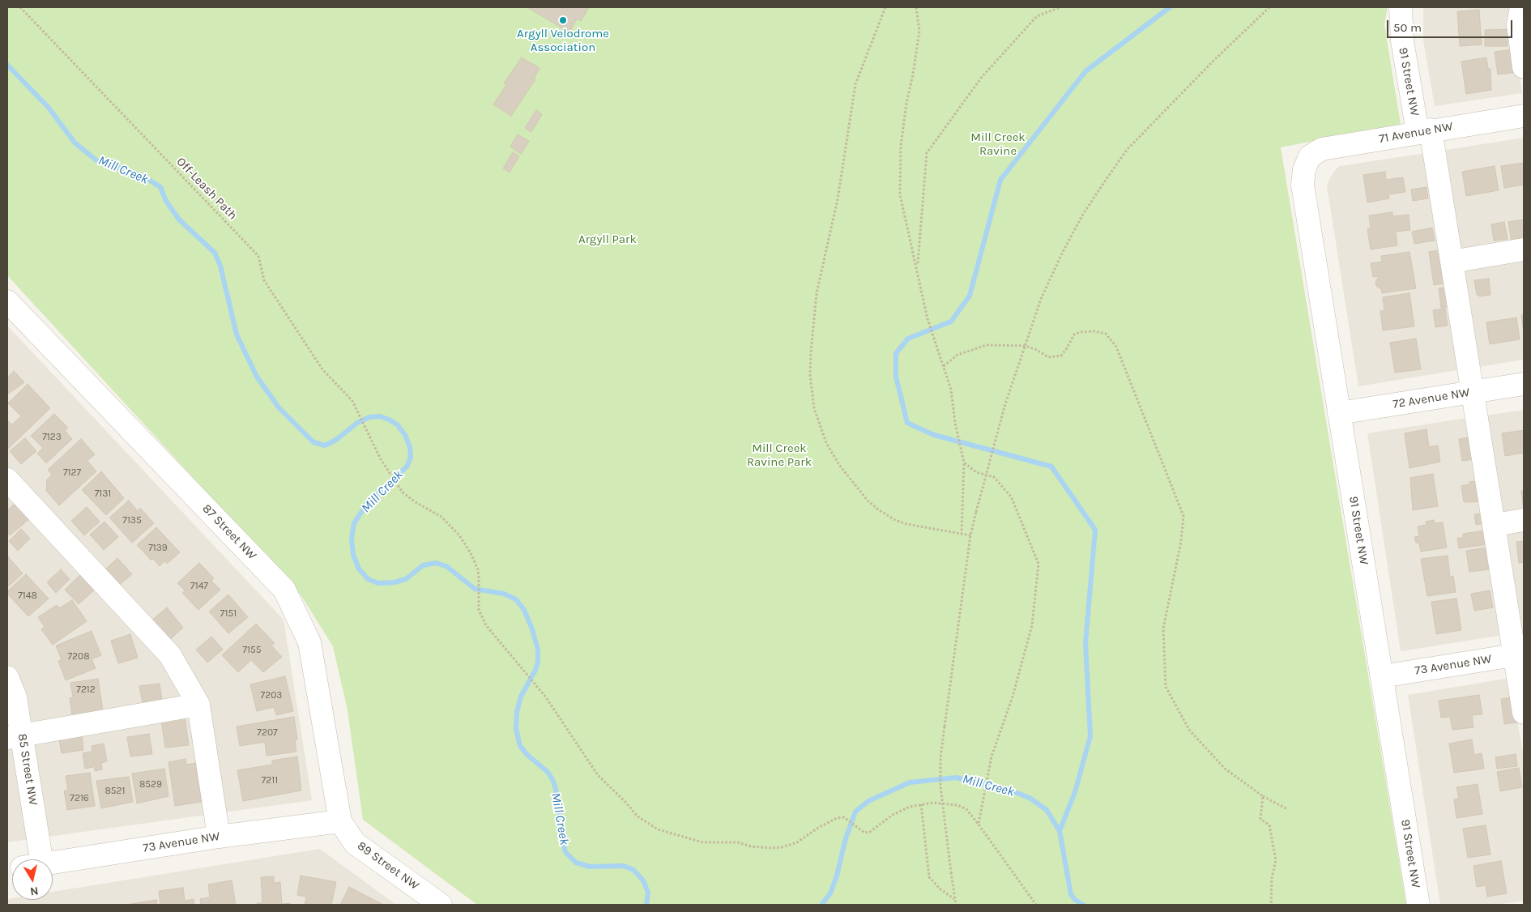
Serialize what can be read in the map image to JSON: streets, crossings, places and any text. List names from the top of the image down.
{
  "streets": {
    "street": [
      "91 Street NW",
      "71 Avenue NW",
      "72 Avenue NW",
      "87 Street NW",
      "73 Avenue NW",
      "85 Street NW",
      "89 Street NW"
    ],
    "path": ["Off-Leash Path"]
  },
  "crossings": [
    ["91 Street NW", "71 Avenue NW"],
    ["91 Street NW", "72 Avenue NW"],
    ["91 Street NW", "73 Avenue NW"],
    ["87 Street NW", "73 Avenue NW"],
    ["87 Street NW", "89 Street NW"],
    ["73 Avenue NW", "89 Street NW"]
  ],
  "water": ["Mill Creek"],
  "parks": ["Mill Creek Ravine", "Argyll Park", "Mill Creek Ravine Park"],
  "places": ["Argyll Velodrome Association"],
  "house_numbers": [
    "7123",
    "7127",
    "7131",
    "7135",
    "7139",
    "7147",
    "7148",
    "7151",
    "7155",
    "7208",
    "7212",
    "7203",
    "7207",
    "7211",
    "8529",
    "8521",
    "7216"
  ],
  "scale_bar": "50 m",
  "north": "bottom"
}
